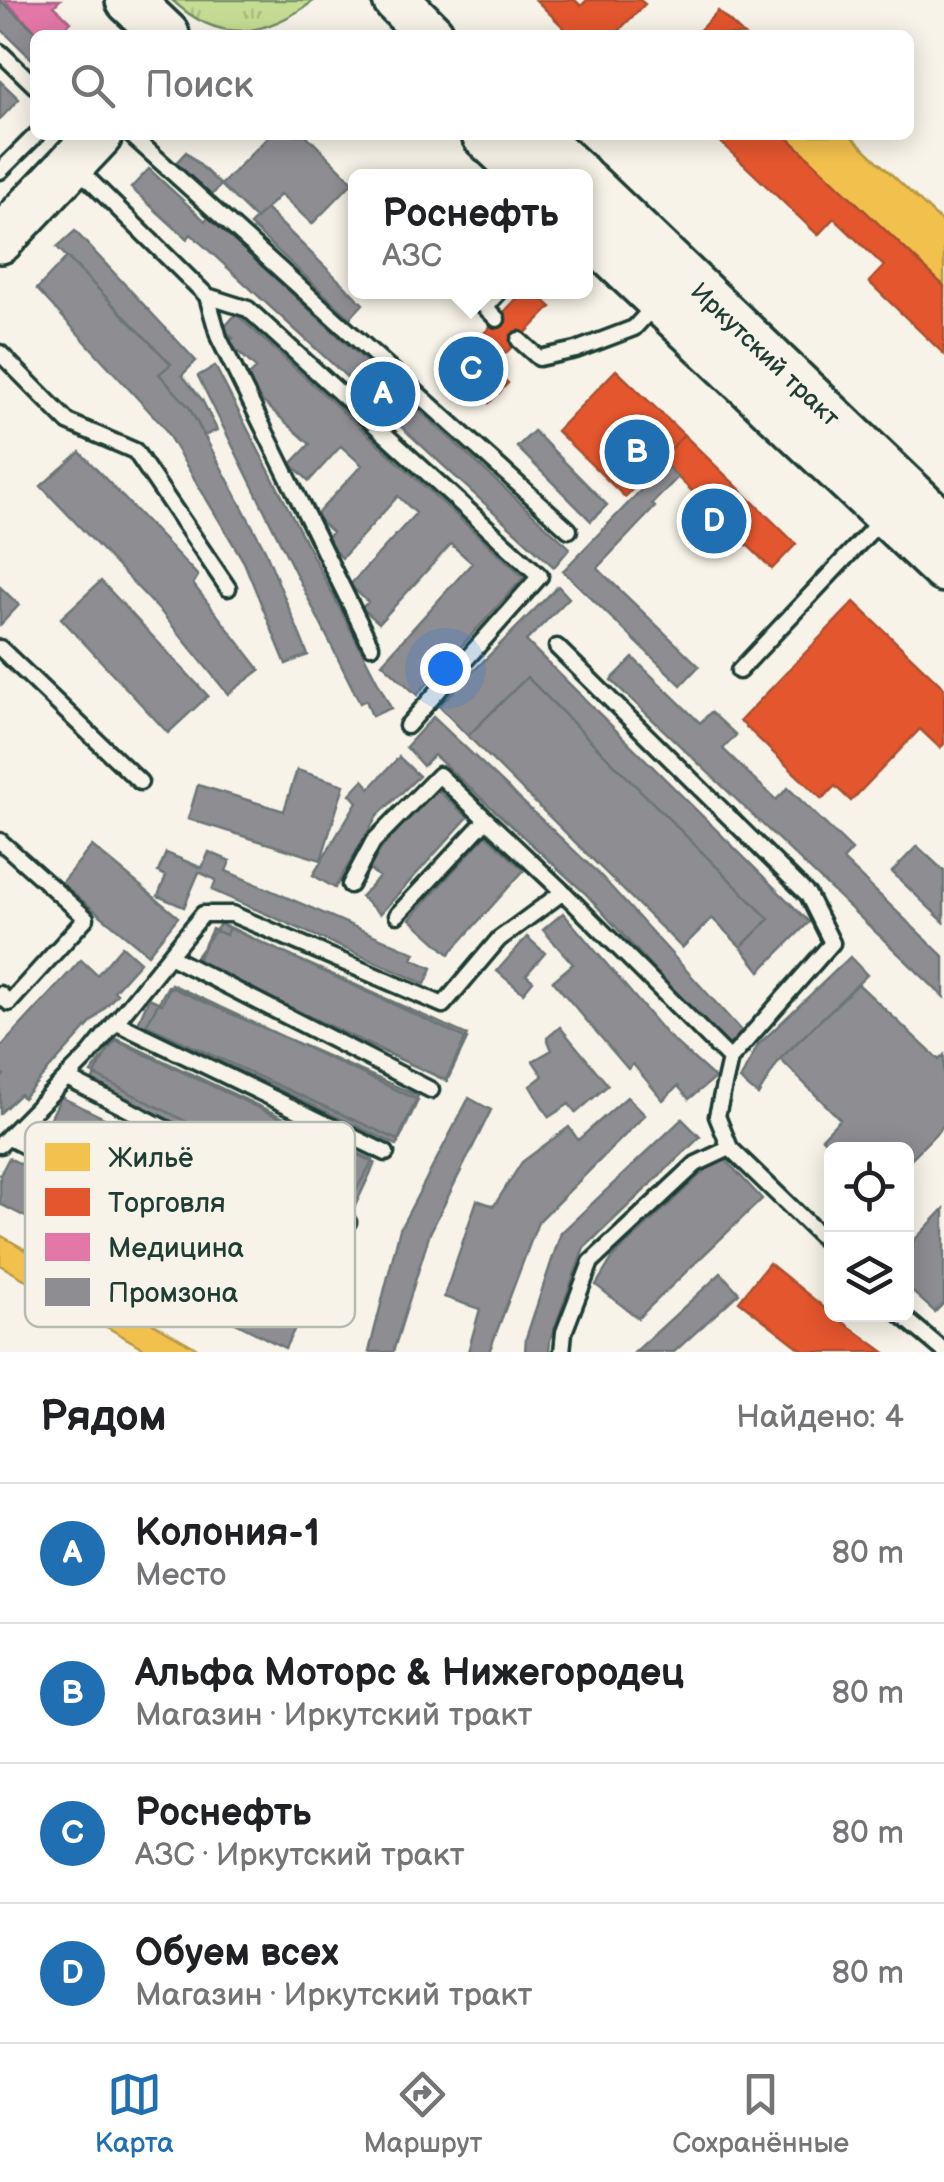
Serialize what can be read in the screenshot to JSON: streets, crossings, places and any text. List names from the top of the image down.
{
  "streets": {
    "main road": ["Иркутский тракт"]
  },
  "legend": [
    "Жильё",
    "Торговля",
    "Медицина",
    "Промзона"
  ],
  "page": {
    "search": "Поиск",
    "popup": ["Роснефть", "АЗС"],
    "pins": [
      "C",
      "A",
      "B",
      "D"
    ],
    "heading": ["Рядом", "Найдено: 4"],
    "list": [
      {
        "mark": "A",
        "name": "Колония-1",
        "note": "Место",
        "value": "80 m"
      },
      {
        "mark": "B",
        "name": "Альфа Моторс & Нижегородец",
        "note": "Магазин · Иркутский тракт",
        "value": "80 m"
      },
      {
        "mark": "C",
        "name": "Роснефть",
        "note": "АЗС · Иркутский тракт",
        "value": "80 m"
      },
      {
        "mark": "D",
        "name": "Обуем всех",
        "note": "Магазин · Иркутский тракт",
        "value": "80 m"
      }
    ],
    "nav": ["Карта", "Маршрут", "Сохранённые"]
  }
}
